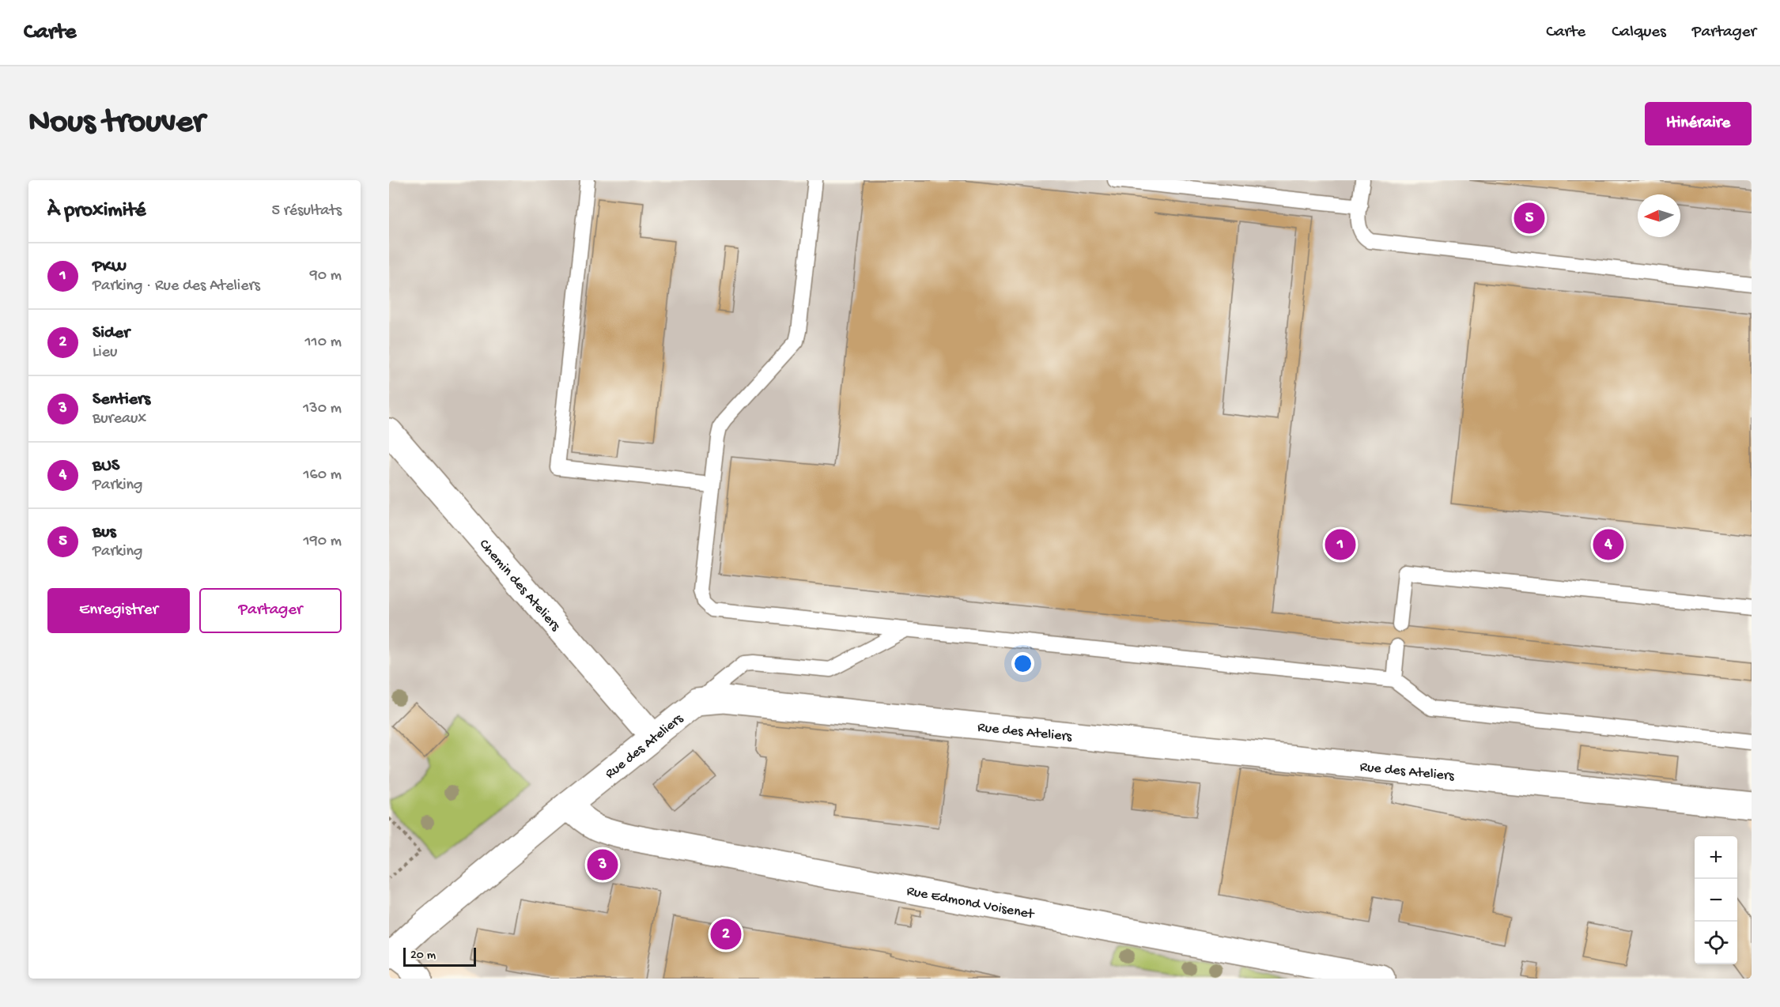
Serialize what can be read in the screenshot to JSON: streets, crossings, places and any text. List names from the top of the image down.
{
  "streets": {
    "street": ["Chemin des Ateliers", "Rue des Ateliers", "Rue Edmond Voisenet"]
  },
  "crossings": [
    ["Chemin des Ateliers", "Rue des Ateliers"],
    ["Rue des Ateliers", "Rue Edmond Voisenet"]
  ],
  "scale_bar": "20 m",
  "north": "left",
  "page": {
    "header": "Carte",
    "nav": ["Carte", "Calques", "Partager"],
    "buttons": [
      "Itinéraire",
      ["Enregistrer", "Partager"]
    ],
    "title": "Nous trouver",
    "heading": ["À proximité", "5 résultats"],
    "pins": [
      "5",
      "1",
      "4",
      "3",
      "2"
    ],
    "list": [
      {
        "mark": "1",
        "name": "PKW",
        "note": "Parking · Rue des Ateliers",
        "value": "90 m"
      },
      {
        "mark": "2",
        "name": "Sider",
        "note": "Lieu",
        "value": "110 m"
      },
      {
        "mark": "3",
        "name": "Sentiers",
        "note": "Bureaux",
        "value": "130 m"
      },
      {
        "mark": "4",
        "name": "BUS",
        "note": "Parking",
        "value": "160 m"
      },
      {
        "mark": "5",
        "name": "Bus",
        "note": "Parking",
        "value": "190 m"
      }
    ],
    "map_buttons": ["+", "−"],
    "scale": "20 m"
  }
}
